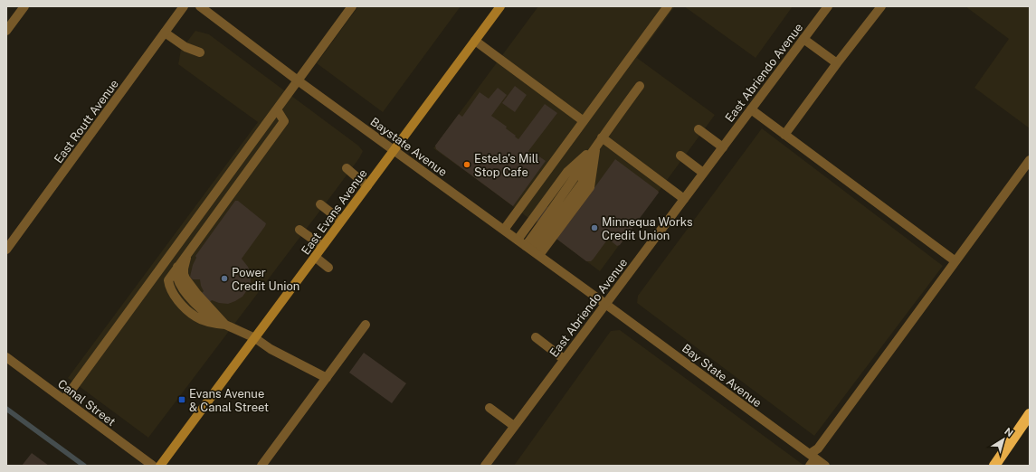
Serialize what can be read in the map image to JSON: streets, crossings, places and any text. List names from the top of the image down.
{
  "streets": {
    "street": [
      "East Abriendo Avenue",
      "East Routt Avenue",
      "Baystate Avenue",
      "East Evans Avenue",
      "Bay State Avenue",
      "Canal Street"
    ]
  },
  "crossings": [
    ["East Abriendo Avenue", "Baystate Avenue"],
    ["East Abriendo Avenue", "Bay State Avenue"],
    ["Baystate Avenue", "East Evans Avenue"],
    ["Baystate Avenue", "Bay State Avenue"]
  ],
  "places": {
    "other": ["Estela's Mill Stop Cafe", "Minnequa Works Credit Union", "Power Credit Union"],
    "transit": ["Evans Avenue & Canal Street"]
  },
  "north": "top right"
}
